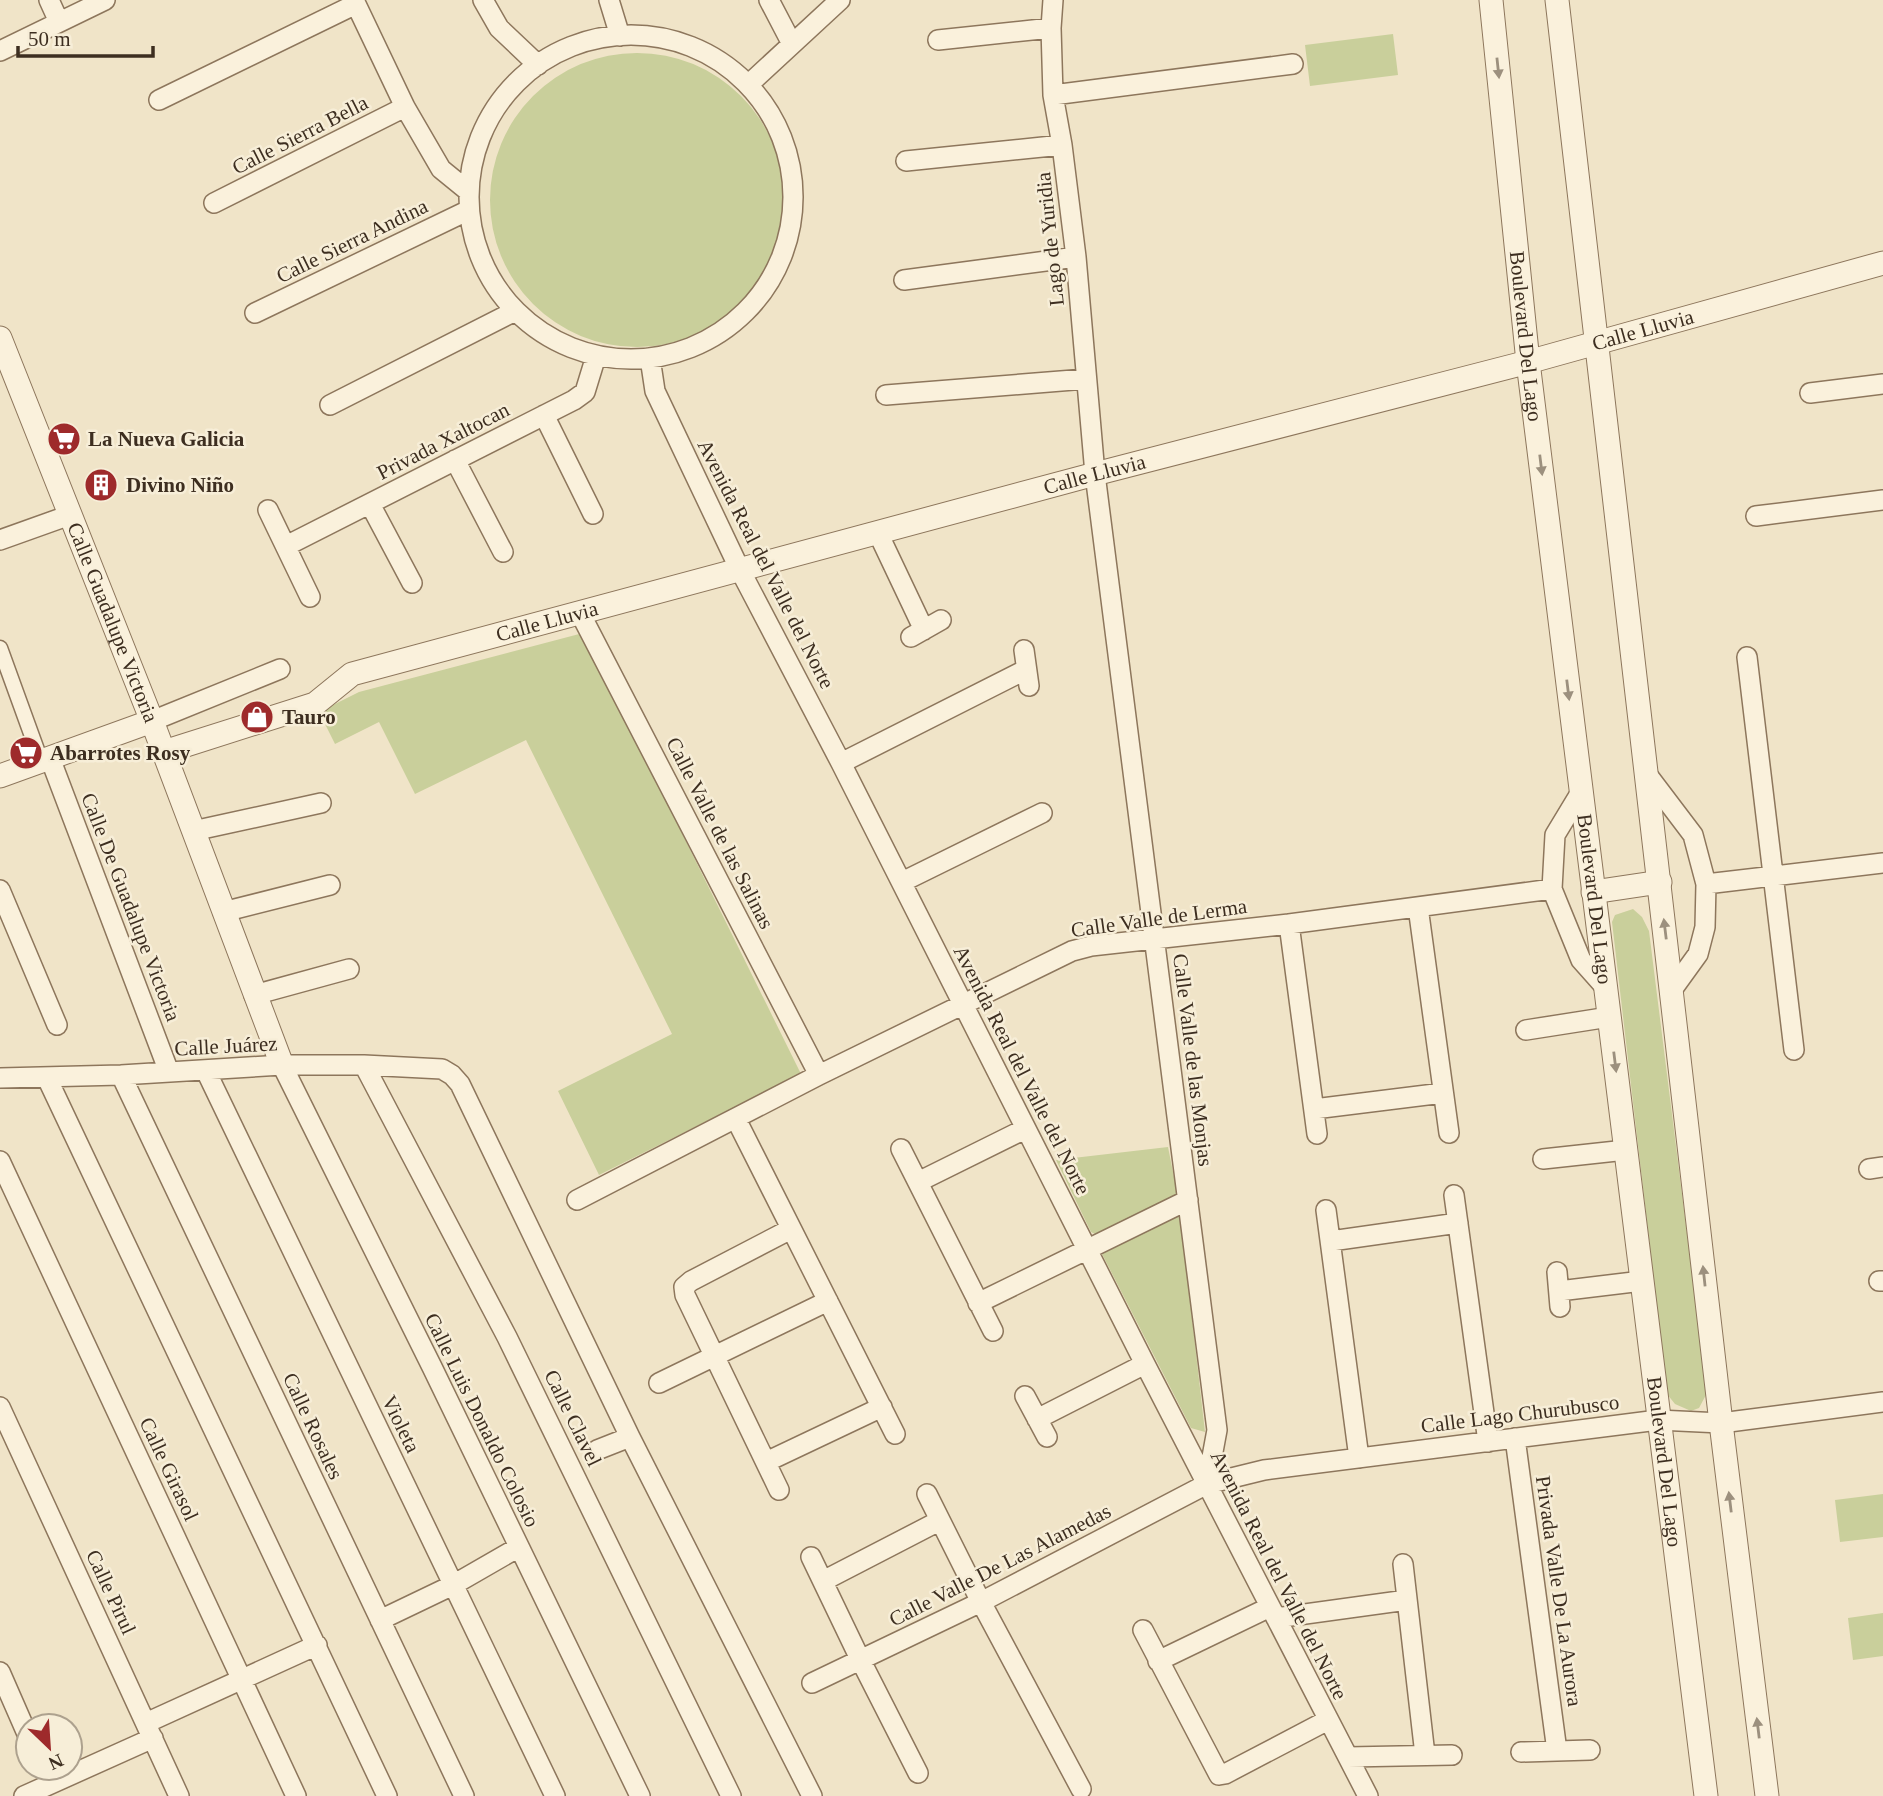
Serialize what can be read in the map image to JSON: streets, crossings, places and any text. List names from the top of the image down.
{
  "streets": {
    "street": [
      "Calle Sierra Bella",
      "Lago de Yuridia",
      "Calle Sierra Andina",
      "Calle Lluvia",
      "Boulevard Del Lago",
      "Privada Xaltocan",
      "Avenida Real del Valle del Norte",
      "Calle Guadalupe Victoria",
      "Calle Valle de las Salinas",
      "Calle De Guadalupe Victoria",
      "Calle Valle de Lerma",
      "Calle Juárez",
      "Calle Valle de las Monjas",
      "Calle Lago Churubusco",
      "Calle Clavel",
      "Calle Luis Donaldo Colosio",
      "Violeta",
      "Calle Rosales",
      "Calle Girasol",
      "Calle Valle De Las Alamedas",
      "Privada Valle De La Aurora",
      "Calle Pirul"
    ]
  },
  "crossings": [
    ["Lago de Yuridia", "Calle Lluvia"],
    ["Lago de Yuridia", "Calle Valle de las Monjas"],
    ["Calle Lluvia", "Boulevard Del Lago"],
    ["Calle Lluvia", "Avenida Real del Valle del Norte"],
    ["Calle Lluvia", "Calle Guadalupe Victoria"],
    ["Calle Lluvia", "Calle Valle de las Salinas"],
    ["Calle Lluvia", "Calle Valle de las Monjas"],
    ["Boulevard Del Lago", "Calle Lago Churubusco"],
    ["Avenida Real del Valle del Norte", "Calle Valle de Lerma"],
    ["Avenida Real del Valle del Norte", "Calle Valle de las Monjas"],
    ["Avenida Real del Valle del Norte", "Calle Lago Churubusco"],
    ["Avenida Real del Valle del Norte", "Calle Valle De Las Alamedas"],
    ["Calle Guadalupe Victoria", "Calle Juárez"],
    ["Calle Guadalupe Victoria", "Calle Luis Donaldo Colosio"],
    ["Calle Valle de las Salinas", "Calle Valle de Lerma"],
    ["Calle De Guadalupe Victoria", "Calle Juárez"],
    ["Calle Valle de Lerma", "Calle Valle de las Monjas"],
    ["Calle Juárez", "Calle Clavel"],
    ["Calle Juárez", "Calle Luis Donaldo Colosio"],
    ["Calle Juárez", "Violeta"],
    ["Calle Juárez", "Calle Rosales"],
    ["Calle Valle de las Monjas", "Calle Lago Churubusco"],
    ["Calle Valle de las Monjas", "Calle Valle De Las Alamedas"],
    ["Calle Lago Churubusco", "Calle Valle De Las Alamedas"],
    ["Calle Lago Churubusco", "Privada Valle De La Aurora"]
  ],
  "places": {
    "supermarket": ["La Nueva Galicia", "Abarrotes Rosy"],
    "building": ["Divino Niño"],
    "shop": ["Tauro"]
  },
  "scale_bar": "50 m",
  "north": "bottom right"
}
